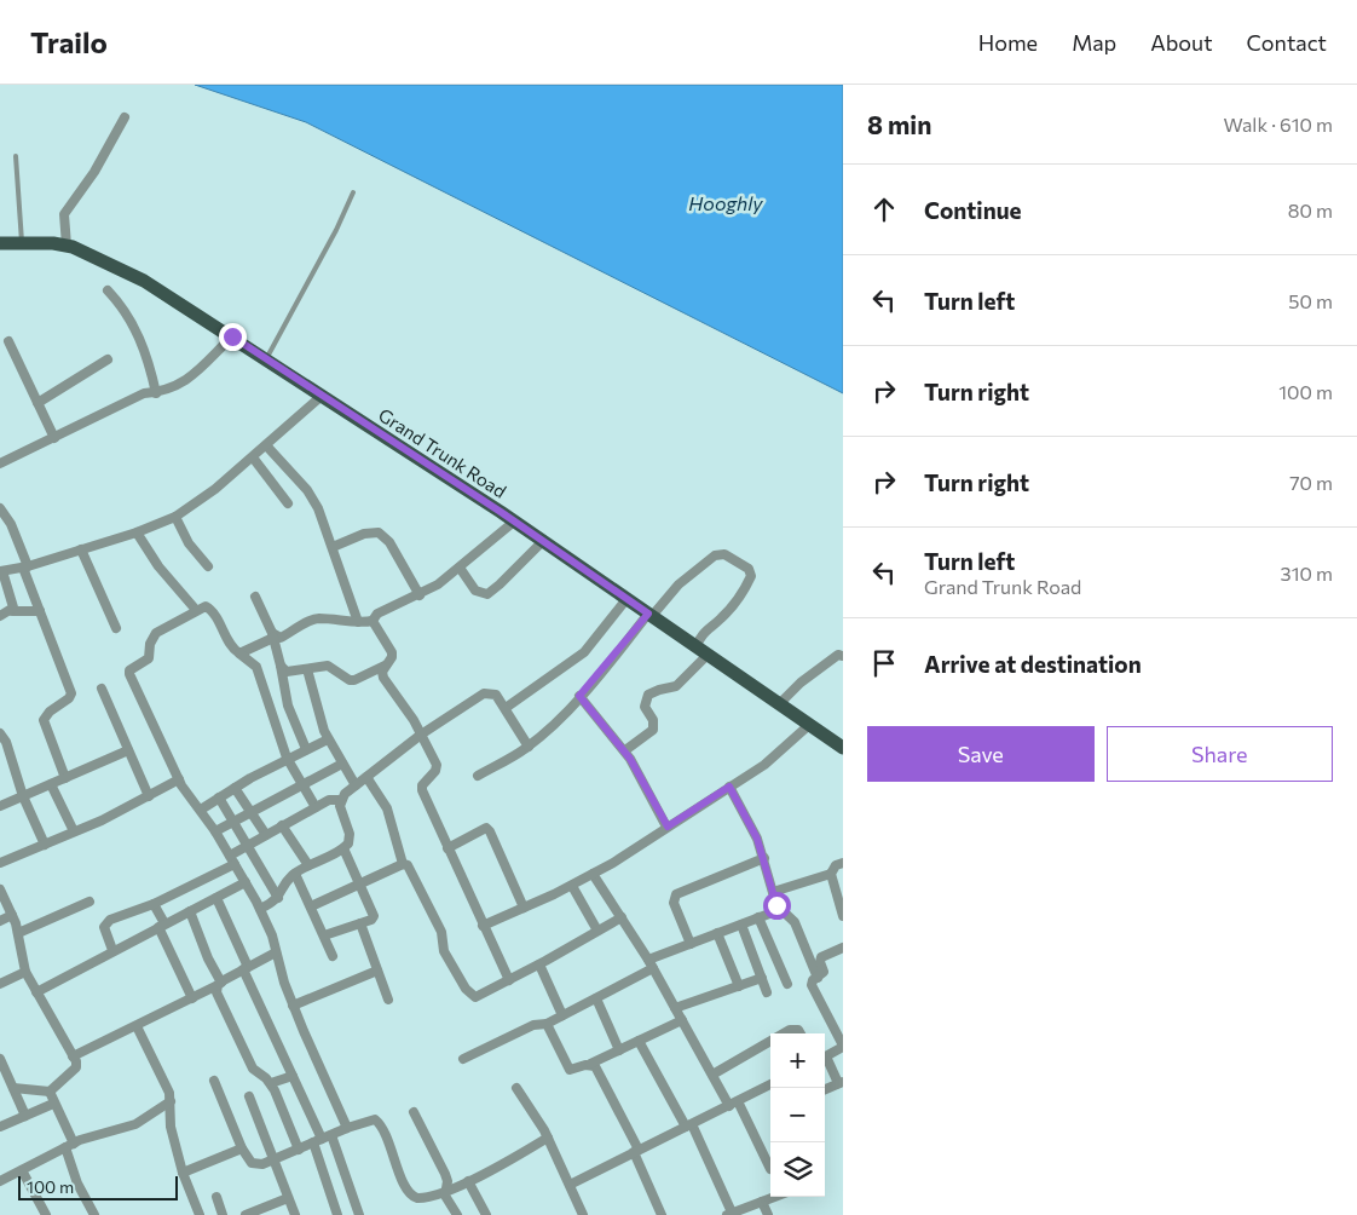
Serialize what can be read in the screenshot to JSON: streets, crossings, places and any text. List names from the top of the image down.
{
  "streets": {
    "main road": ["Grand Trunk Road"]
  },
  "water": ["Hooghly"],
  "scale_bar": "100 m",
  "page": {
    "header": "Trailo",
    "nav": [
      "Home",
      "Map",
      "About",
      "Contact"
    ],
    "heading": ["8 min", "Walk · 610 m"],
    "list": [
      ["Continue", "80 m"],
      ["Turn left", "50 m"],
      ["Turn right", "100 m"],
      ["Turn right", "70 m"],
      ["Turn left", "Grand Trunk Road", "310 m"],
      "Arrive at destination"
    ],
    "buttons": ["Save", "Share"],
    "map_buttons": ["+", "−"],
    "scale": "100 m"
  }
}
